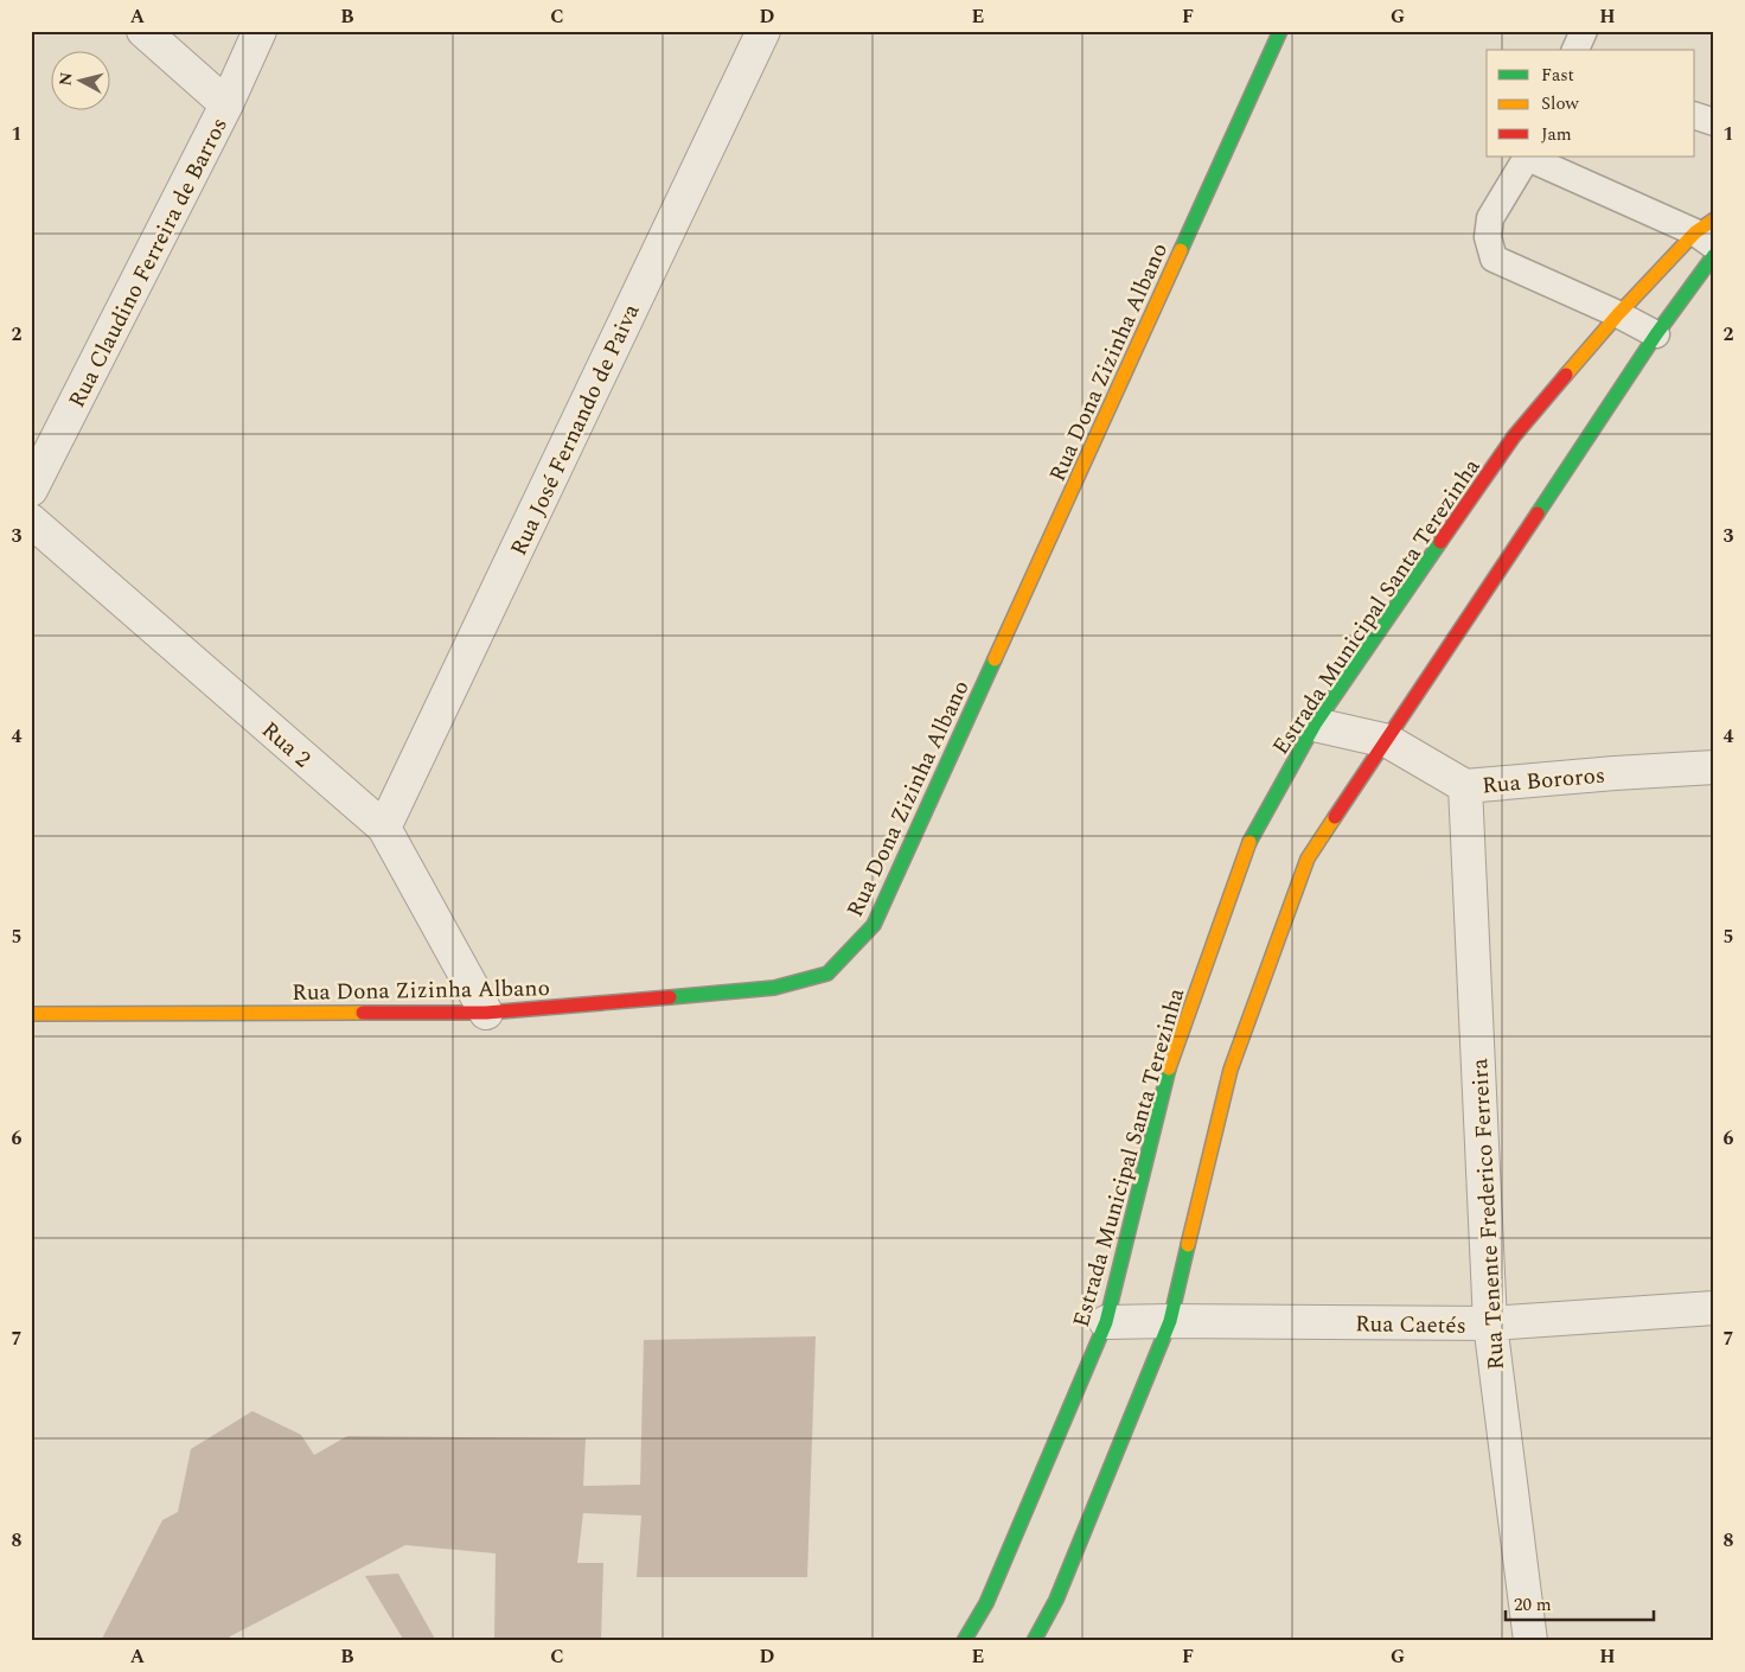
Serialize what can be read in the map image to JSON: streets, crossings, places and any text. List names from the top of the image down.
{
  "streets": {
    "street": [
      "Rua Claudino Ferreira de Barros",
      "Rua Dona Zizinha Albano",
      "Rua José Fernando de Paiva",
      "Estrada Municipal Santa Terezinha",
      "Rua 2",
      "Rua Bororos",
      "Rua Tenente Frederico Ferreira",
      "Rua Caetés"
    ]
  },
  "crossings": [
    ["Rua Dona Zizinha Albano", "Rua 2"],
    ["Rua José Fernando de Paiva", "Rua 2"],
    ["Estrada Municipal Santa Terezinha", "Rua Bororos"],
    ["Estrada Municipal Santa Terezinha", "Rua Caetés"],
    ["Rua Bororos", "Rua Tenente Frederico Ferreira"],
    ["Rua Tenente Frederico Ferreira", "Rua Caetés"]
  ],
  "legend": ["Fast", "Slow", "Jam"],
  "scale_bar": "20 m",
  "north": "left",
  "grid": {
    "columns": [
      "A",
      "B",
      "C",
      "D",
      "E",
      "F",
      "G",
      "H"
    ],
    "rows": [
      "1",
      "2",
      "3",
      "4",
      "5",
      "6",
      "7",
      "8"
    ]
  }
}
